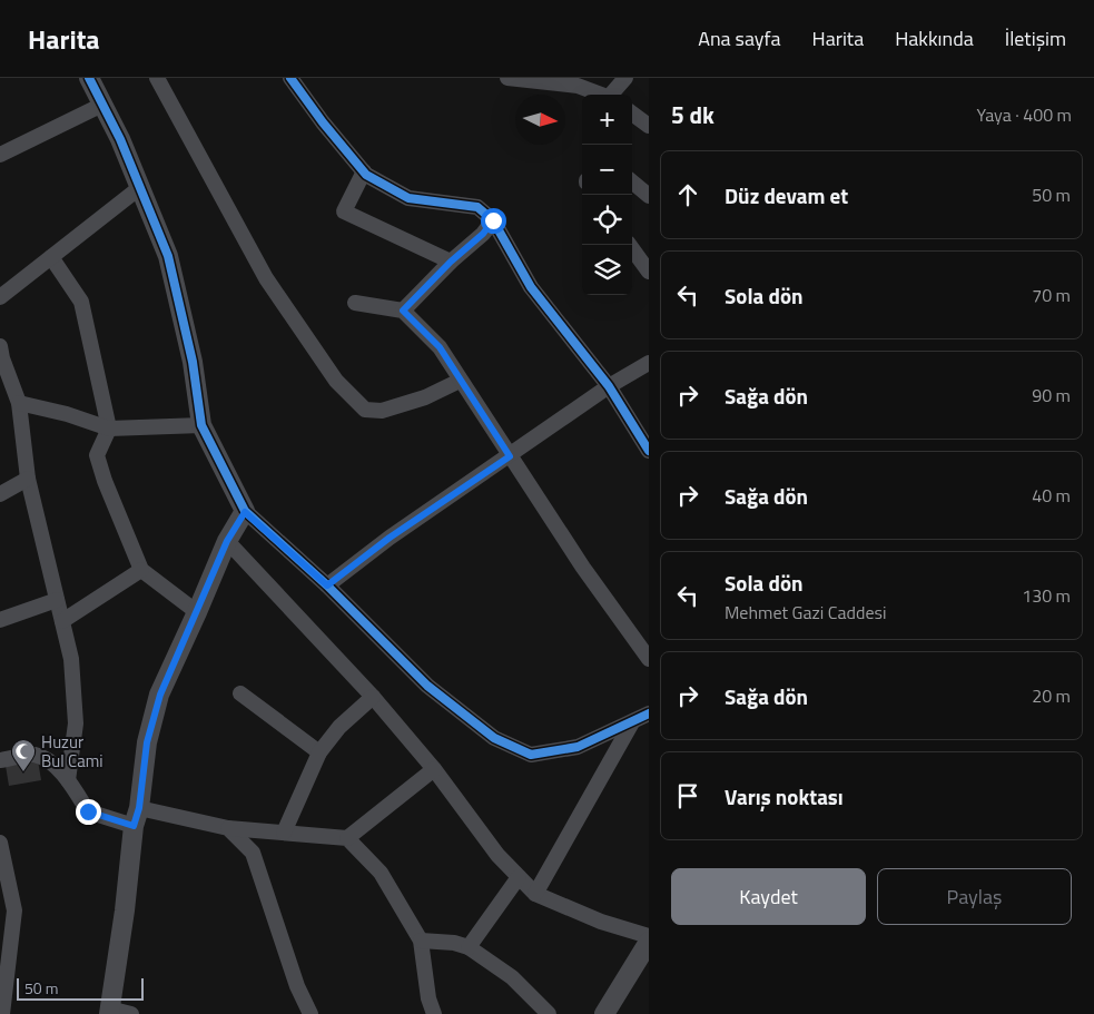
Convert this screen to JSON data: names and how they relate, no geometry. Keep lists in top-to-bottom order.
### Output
{
  "places": {
    "mosque": ["Huzur Bul Cami"]
  },
  "scale_bar": "50 m",
  "north": "right",
  "page": {
    "header": "Harita",
    "nav": [
      "Ana sayfa",
      "Harita",
      "Hakkında",
      "İletişim"
    ],
    "heading": ["5 dk", "Yaya · 400 m"],
    "map_buttons": ["+", "−"],
    "list": [
      ["Düz devam et", "50 m"],
      ["Sola dön", "70 m"],
      ["Sağa dön", "90 m"],
      ["Sağa dön", "40 m"],
      ["Sola dön", "Mehmet Gazi Caddesi", "130 m"],
      ["Sağa dön", "20 m"],
      "Varış noktası"
    ],
    "buttons": ["Kaydet", "Paylaş"],
    "scale": "50 m"
  }
}
